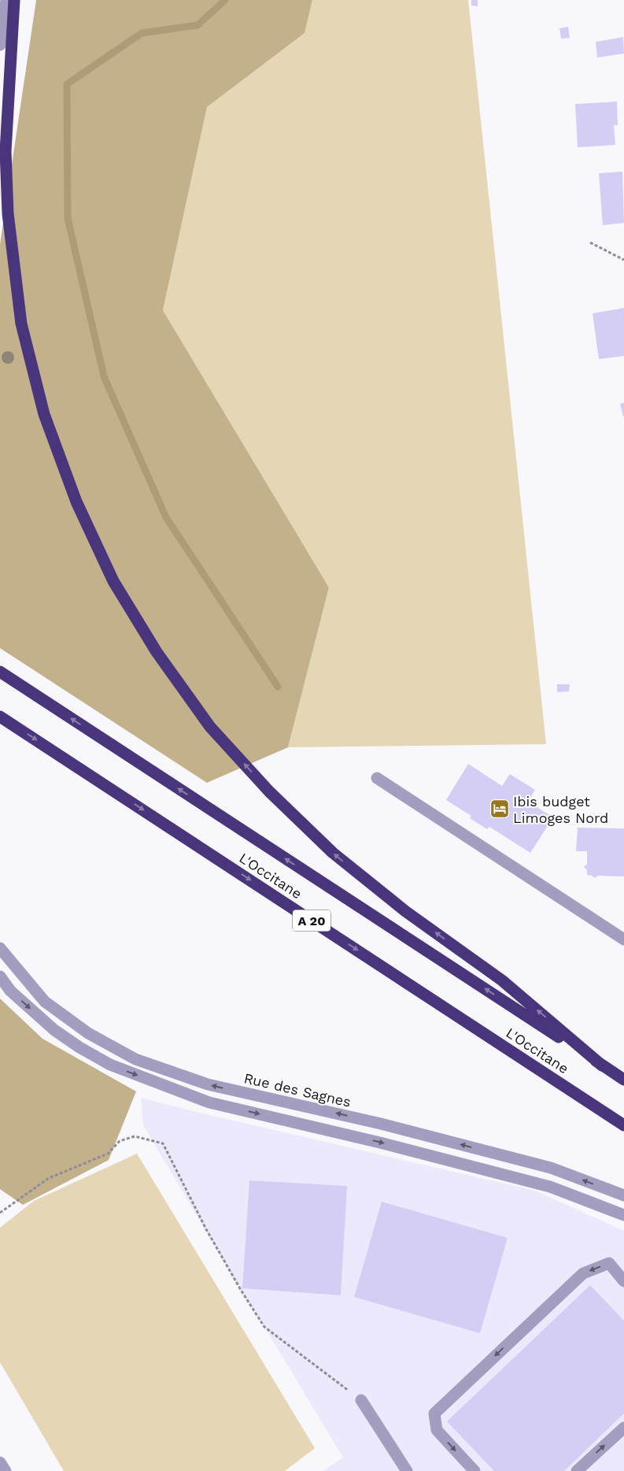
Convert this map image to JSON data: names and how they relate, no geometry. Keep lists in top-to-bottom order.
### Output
{
  "streets": {
    "highway": ["L'Occitane", "A 20"],
    "street": ["Rue des Sagnes"]
  },
  "places": {
    "hotel": ["Ibis budget Limoges Nord"]
  }
}
